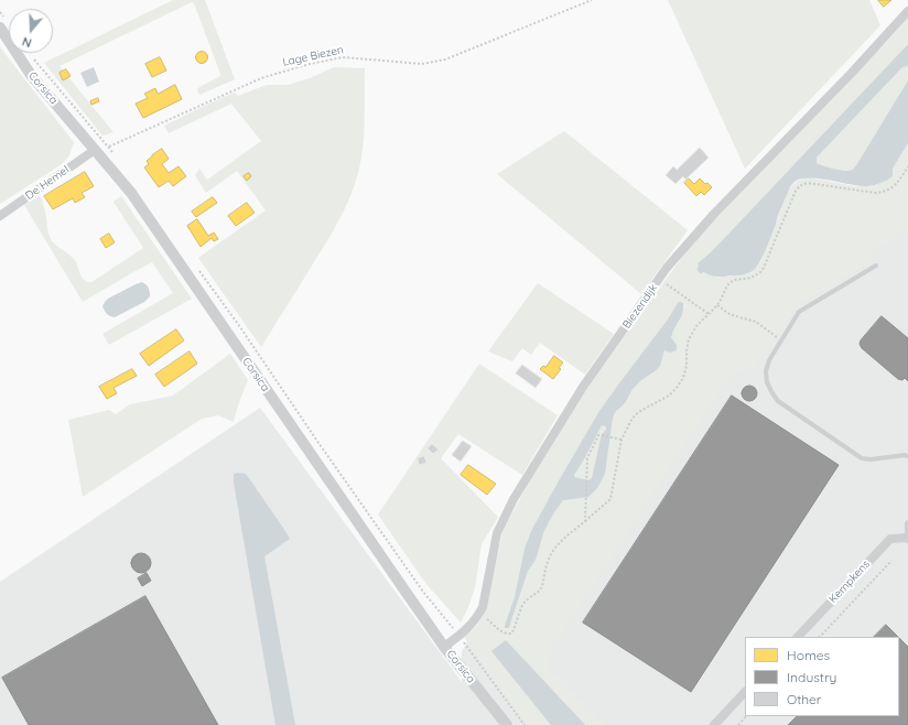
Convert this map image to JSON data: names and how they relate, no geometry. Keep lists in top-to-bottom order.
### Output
{
  "streets": {
    "street": [
      "Corsica",
      "De Hemel",
      "Biezendijk",
      "Kempkens"
    ],
    "path": ["Lage Biezen"]
  },
  "crossings": [
    ["Lage Biezen", "Corsica"],
    ["Lage Biezen", "De Hemel"],
    ["Corsica", "De Hemel"],
    ["Corsica", "Biezendijk"]
  ],
  "legend": ["Homes", "Industry", "Other"],
  "north": "bottom"
}
